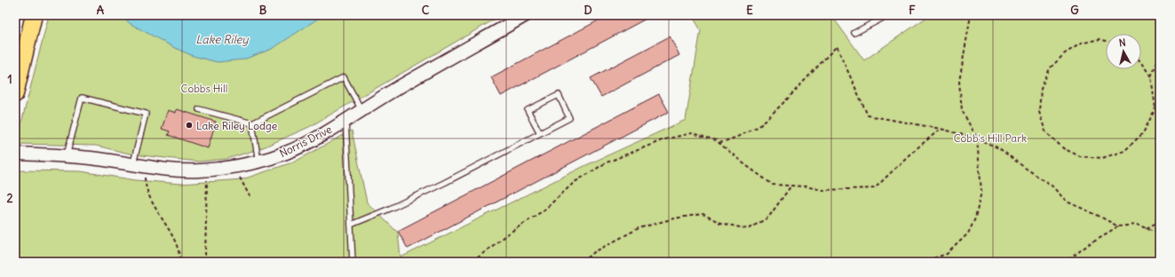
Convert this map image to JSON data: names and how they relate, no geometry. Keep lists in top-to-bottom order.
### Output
{
  "streets": {
    "street": ["Norris Drive"]
  },
  "water": ["Lake Riley"],
  "parks": ["Cobbs Hill", "Cobb's Hill Park"],
  "places": ["Lake Riley Lodge"],
  "north": "top",
  "grid": {
    "columns": [
      "A",
      "B",
      "C",
      "D",
      "E",
      "F",
      "G"
    ],
    "rows": ["1", "2"]
  }
}
